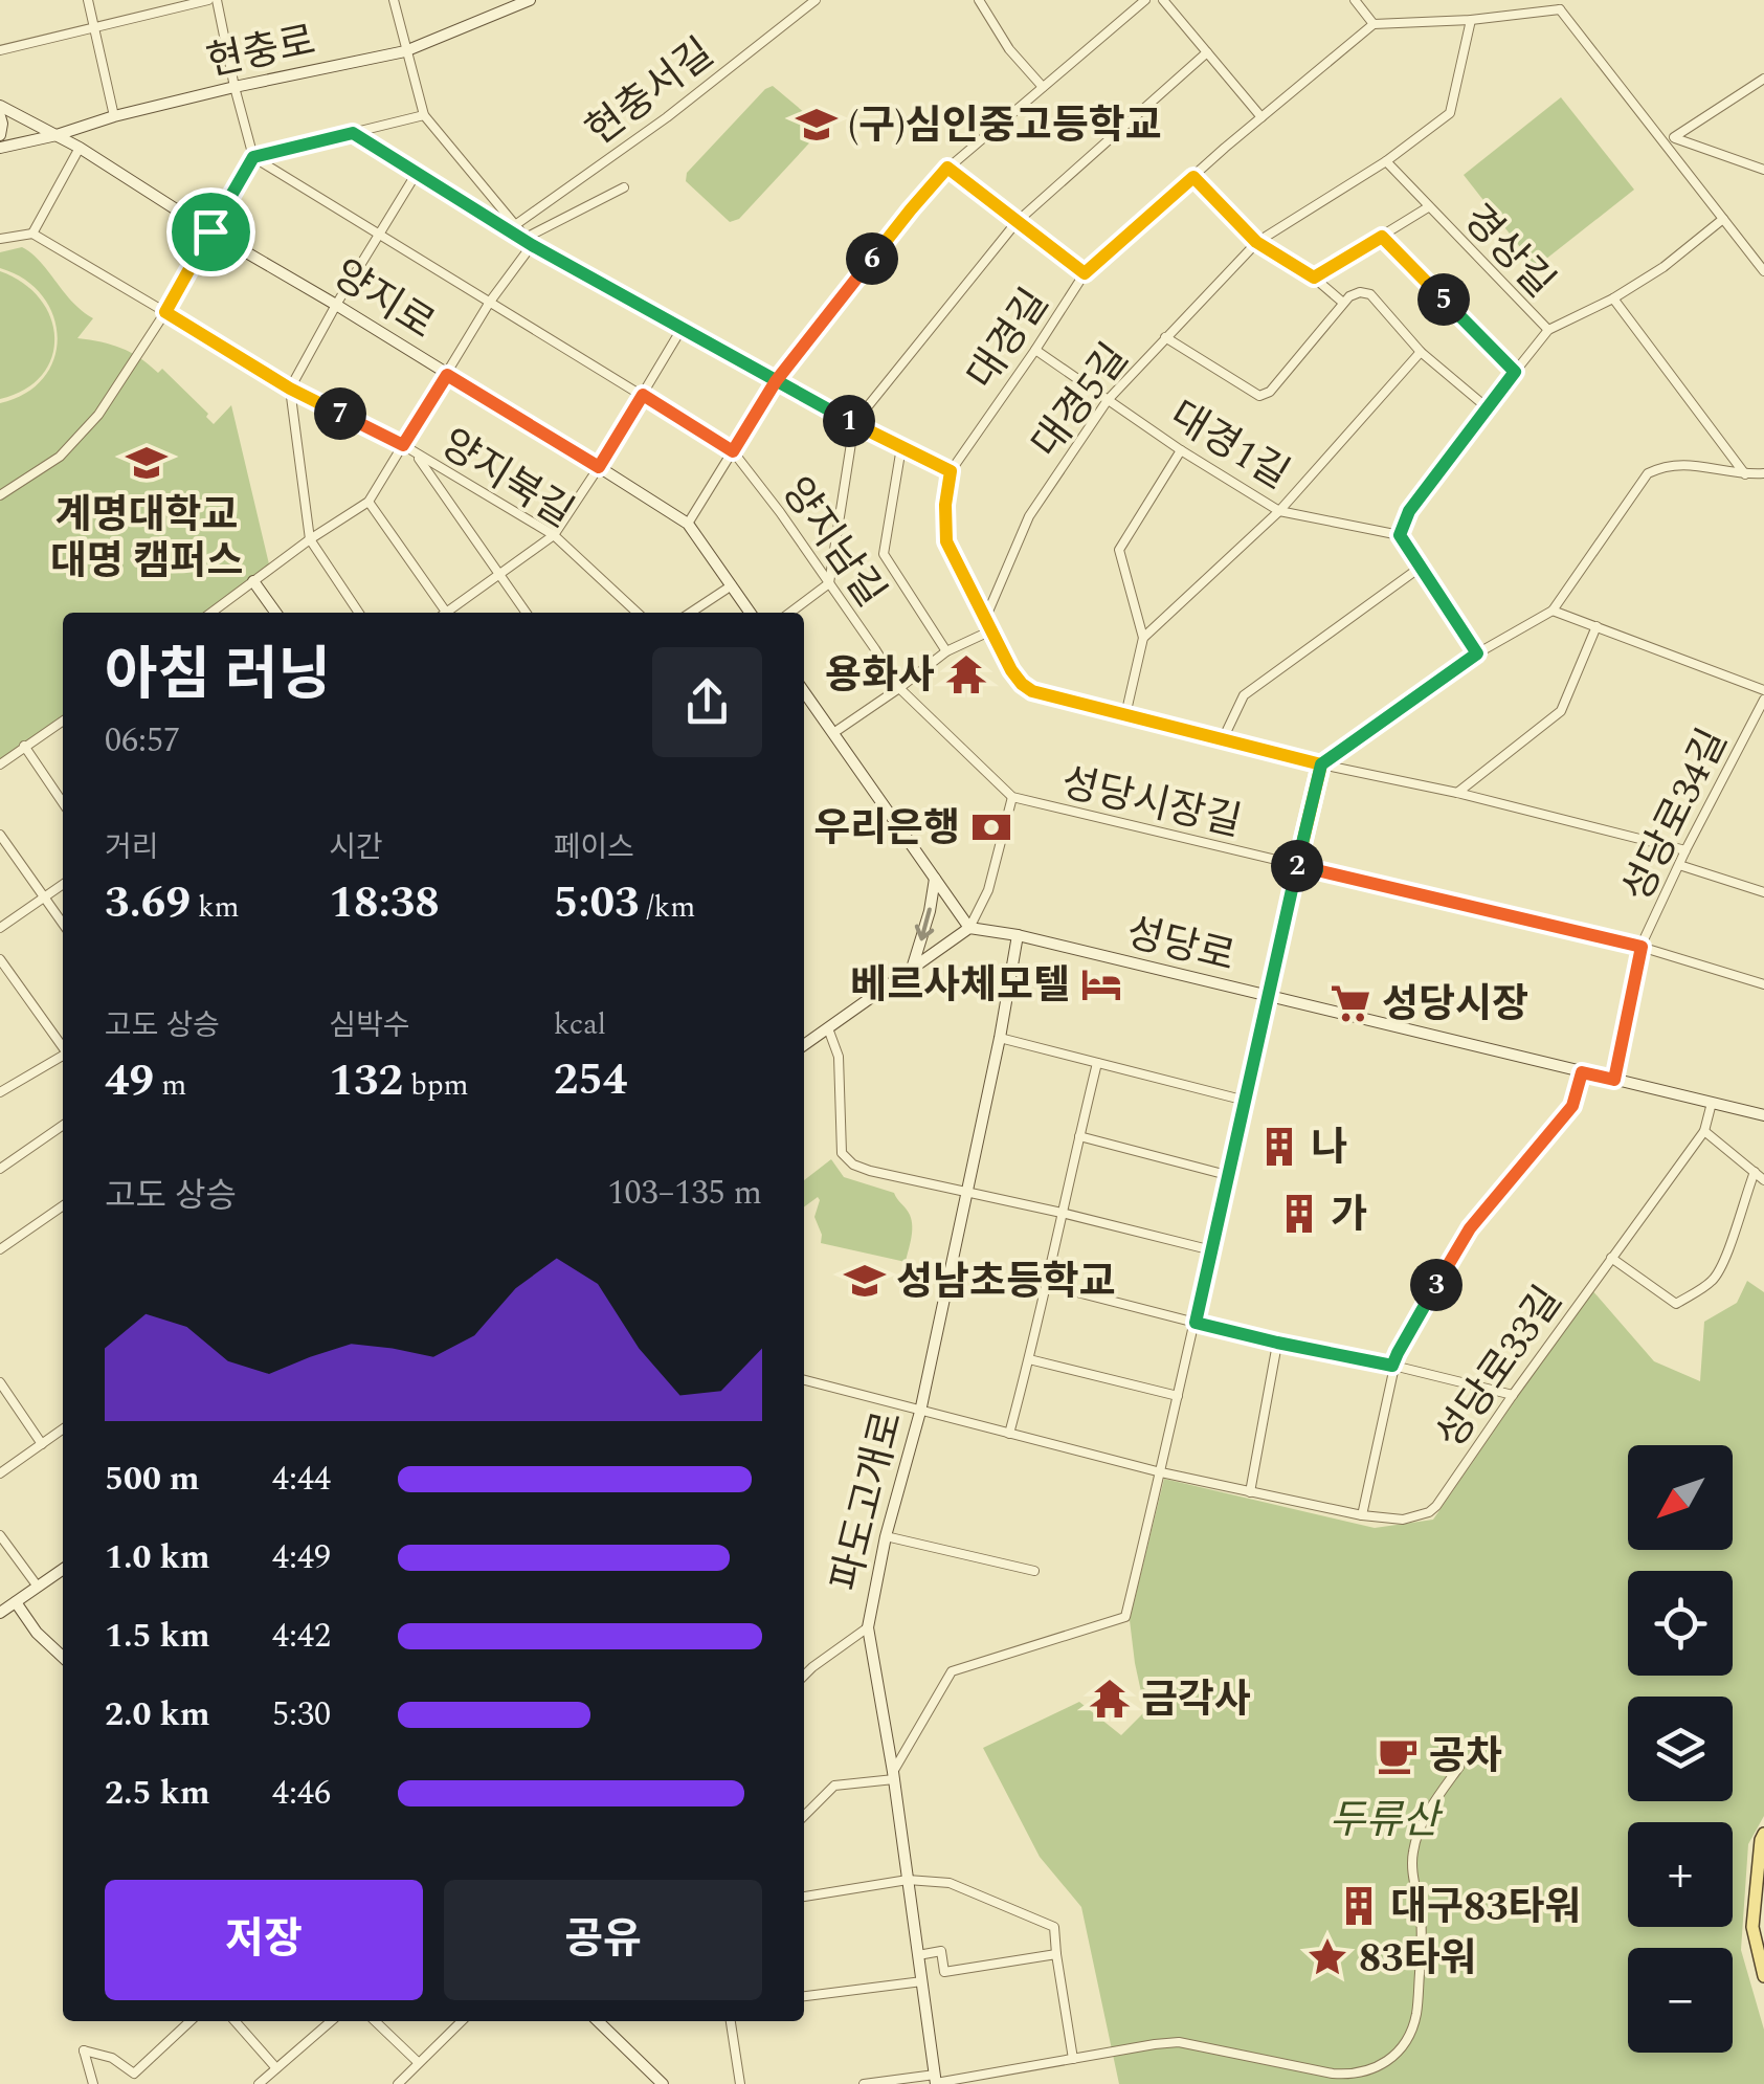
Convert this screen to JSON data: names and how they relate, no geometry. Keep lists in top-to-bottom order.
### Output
{
  "streets": {
    "main road": [
      "현충로",
      "양지로",
      "성당로",
      "파도고개로"
    ],
    "street": [
      "현충서길",
      "경상길",
      "대경길",
      "대경5길",
      "대경1길",
      "양지북길",
      "양지남길",
      "성당시장길",
      "성당로34길",
      "성당로33길"
    ]
  },
  "crossings": [
    ["현충로", "양지로"],
    ["경상길", "대경5길"],
    ["경상길", "대경1길"],
    ["대경길", "대경5길"],
    ["대경길", "대경1길"],
    ["대경길", "성당로34길"],
    ["대경5길", "대경1길"],
    ["양지남길", "성당시장길"],
    ["성당시장길", "성당로34길"],
    ["성당로34길", "성당로"],
    ["성당로", "성당로33길"],
    ["성당로", "파도고개로"],
    ["성당로33길", "파도고개로"]
  ],
  "parks": ["두류산"],
  "places": {
    "school or university": ["(구)심인중고등학교", "계명대학교 대명 캠퍼스", "성남초등학교"],
    "temple": ["용화사", "금각사"],
    "bank": ["우리은행"],
    "hotel": ["베르사체모텔"],
    "supermarket": ["성당시장"],
    "building": ["나", "가", "대구83타워"],
    "cafe": ["공차"],
    "place": ["83타워"]
  },
  "north": "bottom left",
  "page": {
    "pins": [
      "6",
      "5",
      "7",
      "1",
      "2",
      "3"
    ],
    "heading": ["아침 러닝", "06:57"],
    "stats": [
      ["거리", "3.69 km"],
      ["시간", "18:38"],
      ["페이스", "5:03 /km"],
      ["고도 상승", "49 m"],
      ["심박수", "132 bpm"],
      ["kcal", "254"]
    ],
    "chart": ["고도 상승", "103–135 m"],
    "list": [
      {
        "name": "500 m",
        "note": "4:44"
      },
      {
        "name": "1.0 km",
        "note": "4:49"
      },
      {
        "name": "1.5 km",
        "note": "4:42"
      },
      {
        "name": "2.0 km",
        "note": "5:30"
      },
      {
        "name": "2.5 km",
        "note": "4:46"
      }
    ],
    "map_buttons": ["+", "−"],
    "buttons": ["저장", "공유"]
  }
}
